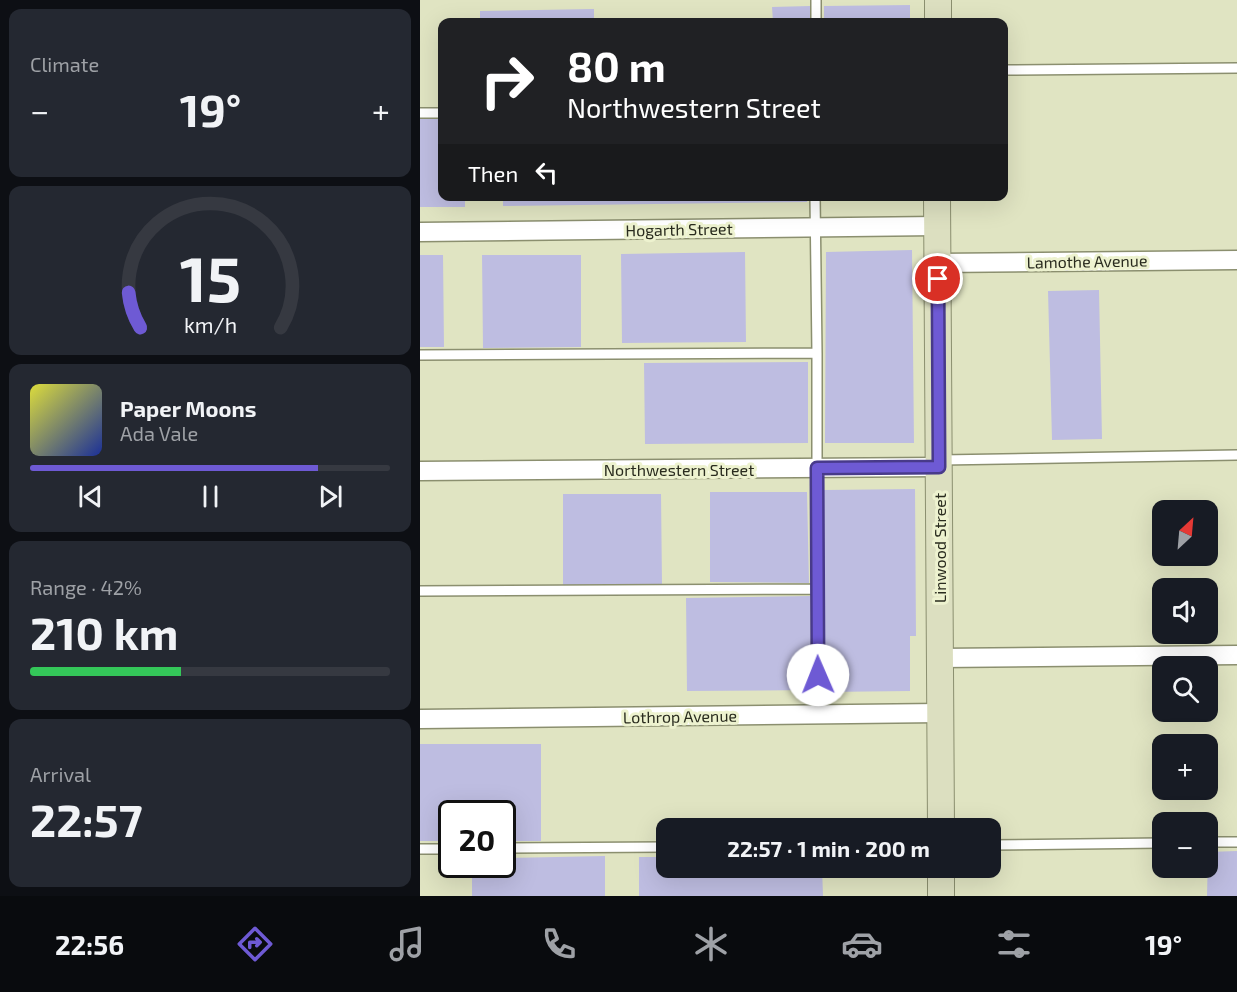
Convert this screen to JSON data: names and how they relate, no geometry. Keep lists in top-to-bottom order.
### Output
{
  "streets": {
    "street": [
      "Hogarth Street",
      "Lamothe Avenue",
      "Northwestern Street",
      "Linwood Street",
      "Lothrop Avenue"
    ]
  },
  "crossings": [
    ["Hogarth Street", "Linwood Street"],
    ["Lamothe Avenue", "Linwood Street"],
    ["Northwestern Street", "Linwood Street"],
    ["Linwood Street", "Lothrop Avenue"]
  ],
  "north": "top right",
  "page": {
    "tile": [
      "Climate",
      ["Range · 42%", "210 km"],
      ["Arrival", "22:57"]
    ],
    "turn": ["80 m", "Northwestern Street"],
    "heat": ["−", "19°", "+"],
    "then": "Then",
    "song": ["Paper Moons", "Ada Vale"],
    "map_buttons": ["+", "−"],
    "limit": "20",
    "trip": "22:57 · 1 min · 200 m",
    "tabs": ["22:56", "19°"],
    "gauge": ["15", "km/h"]
  }
}
